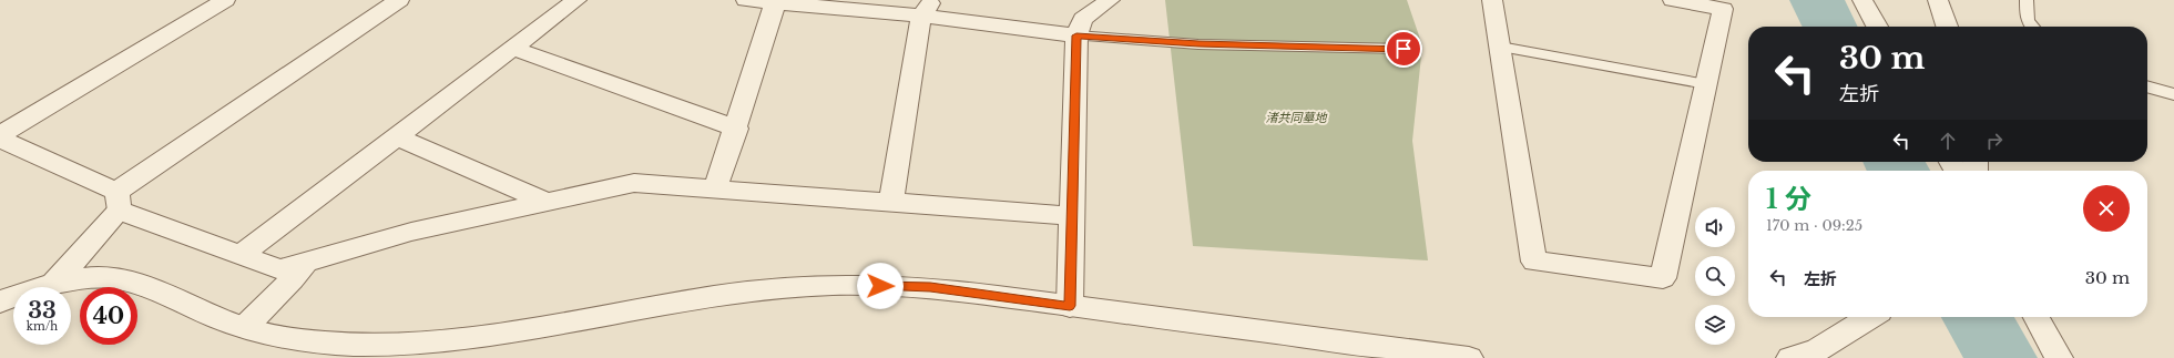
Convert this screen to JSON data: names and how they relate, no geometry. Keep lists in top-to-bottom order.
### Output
{
  "parks": ["渚共同墓地"],
  "page": {
    "turn": ["30 m", "左折"],
    "heading": ["1 分", "170 m · 09:25"],
    "list": [
      {
        "name": "左折",
        "value": "30 m"
      }
    ],
    "speed": "33 km/h",
    "limit": "40"
  }
}
